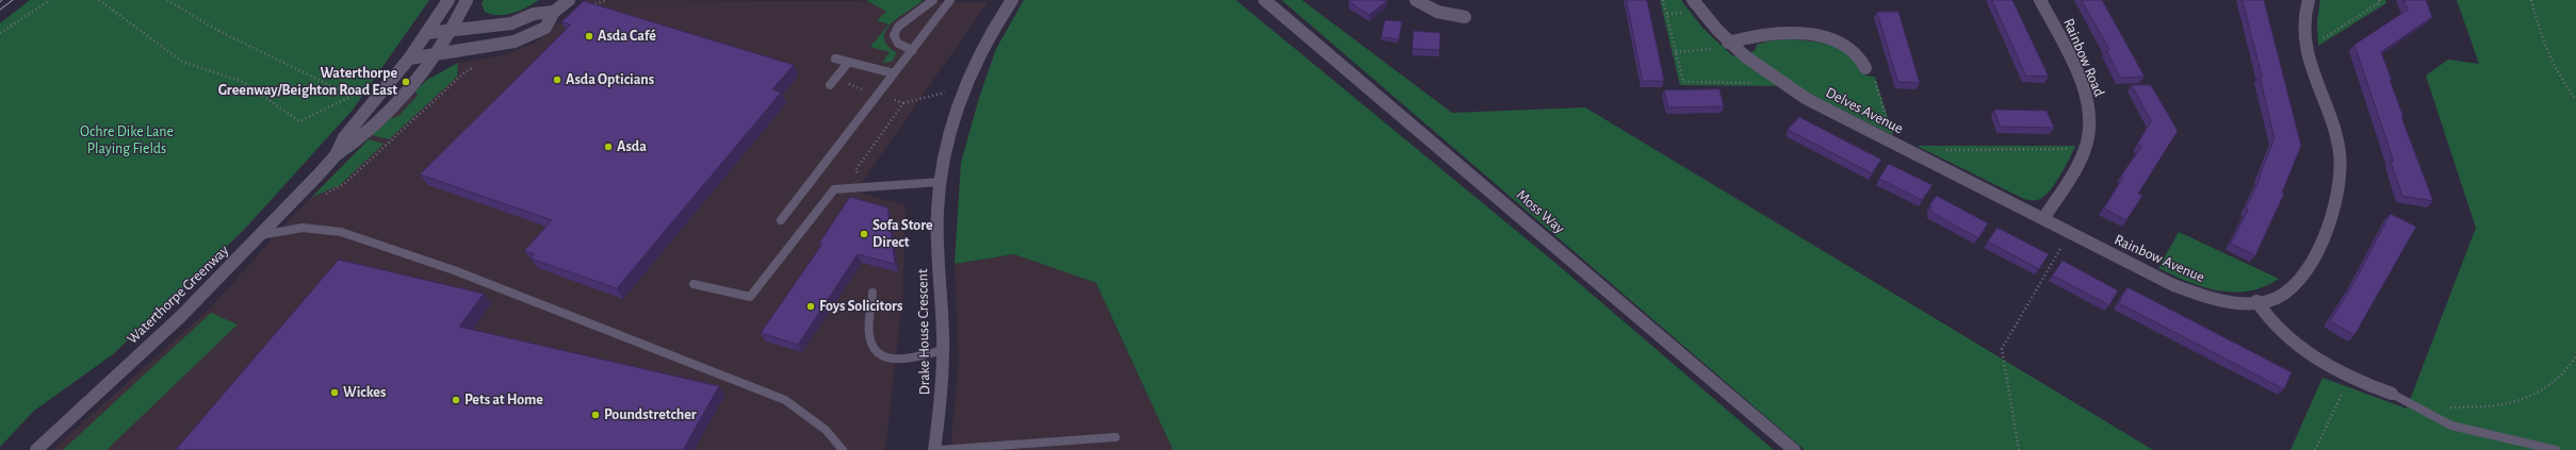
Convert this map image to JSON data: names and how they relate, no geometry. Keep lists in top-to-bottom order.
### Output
{
  "streets": {
    "street": [
      "Rainbow Road",
      "Delves Avenue",
      "Moss Way",
      "Rainbow Avenue",
      "Waterthorpe Greenway",
      "Drake House Crescent"
    ]
  },
  "crossings": [
    ["Rainbow Road", "Delves Avenue"],
    ["Rainbow Road", "Rainbow Avenue"],
    ["Delves Avenue", "Rainbow Avenue"]
  ],
  "parks": ["Ochre Dike Lane Playing Fields"],
  "places": [
    "Asda Café",
    "Asda Opticians",
    "Waterthorpe Greenway/Beighton Road East",
    "Asda",
    "Sofa Store Direct",
    "Foys Solicitors",
    "Wickes",
    "Pets at Home",
    "Poundstretcher"
  ]
}
